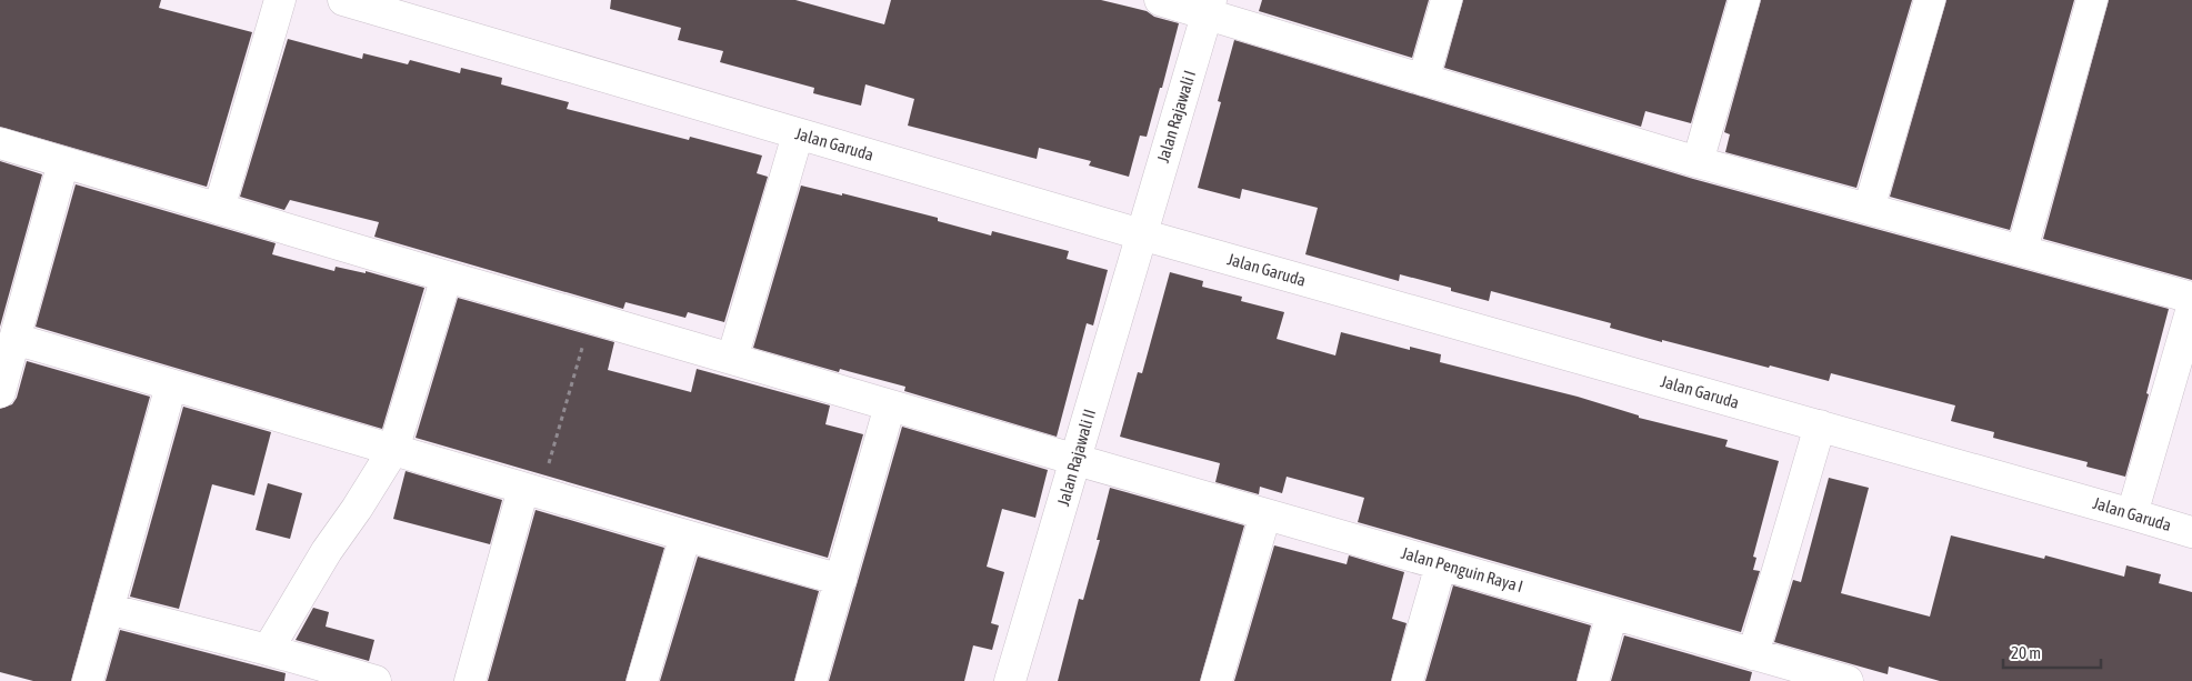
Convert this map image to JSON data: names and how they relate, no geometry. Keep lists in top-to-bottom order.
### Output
{
  "streets": {
    "street": [
      "Jalan Rajawali I",
      "Jalan Garuda",
      "Jalan Rajawali II",
      "Jalan Penguin Raya I"
    ]
  },
  "crossings": [
    ["Jalan Rajawali I", "Jalan Garuda"],
    ["Jalan Rajawali I", "Jalan Rajawali II"],
    ["Jalan Garuda", "Jalan Rajawali II"],
    ["Jalan Rajawali II", "Jalan Penguin Raya I"]
  ],
  "scale_bar": "20 m"
}
